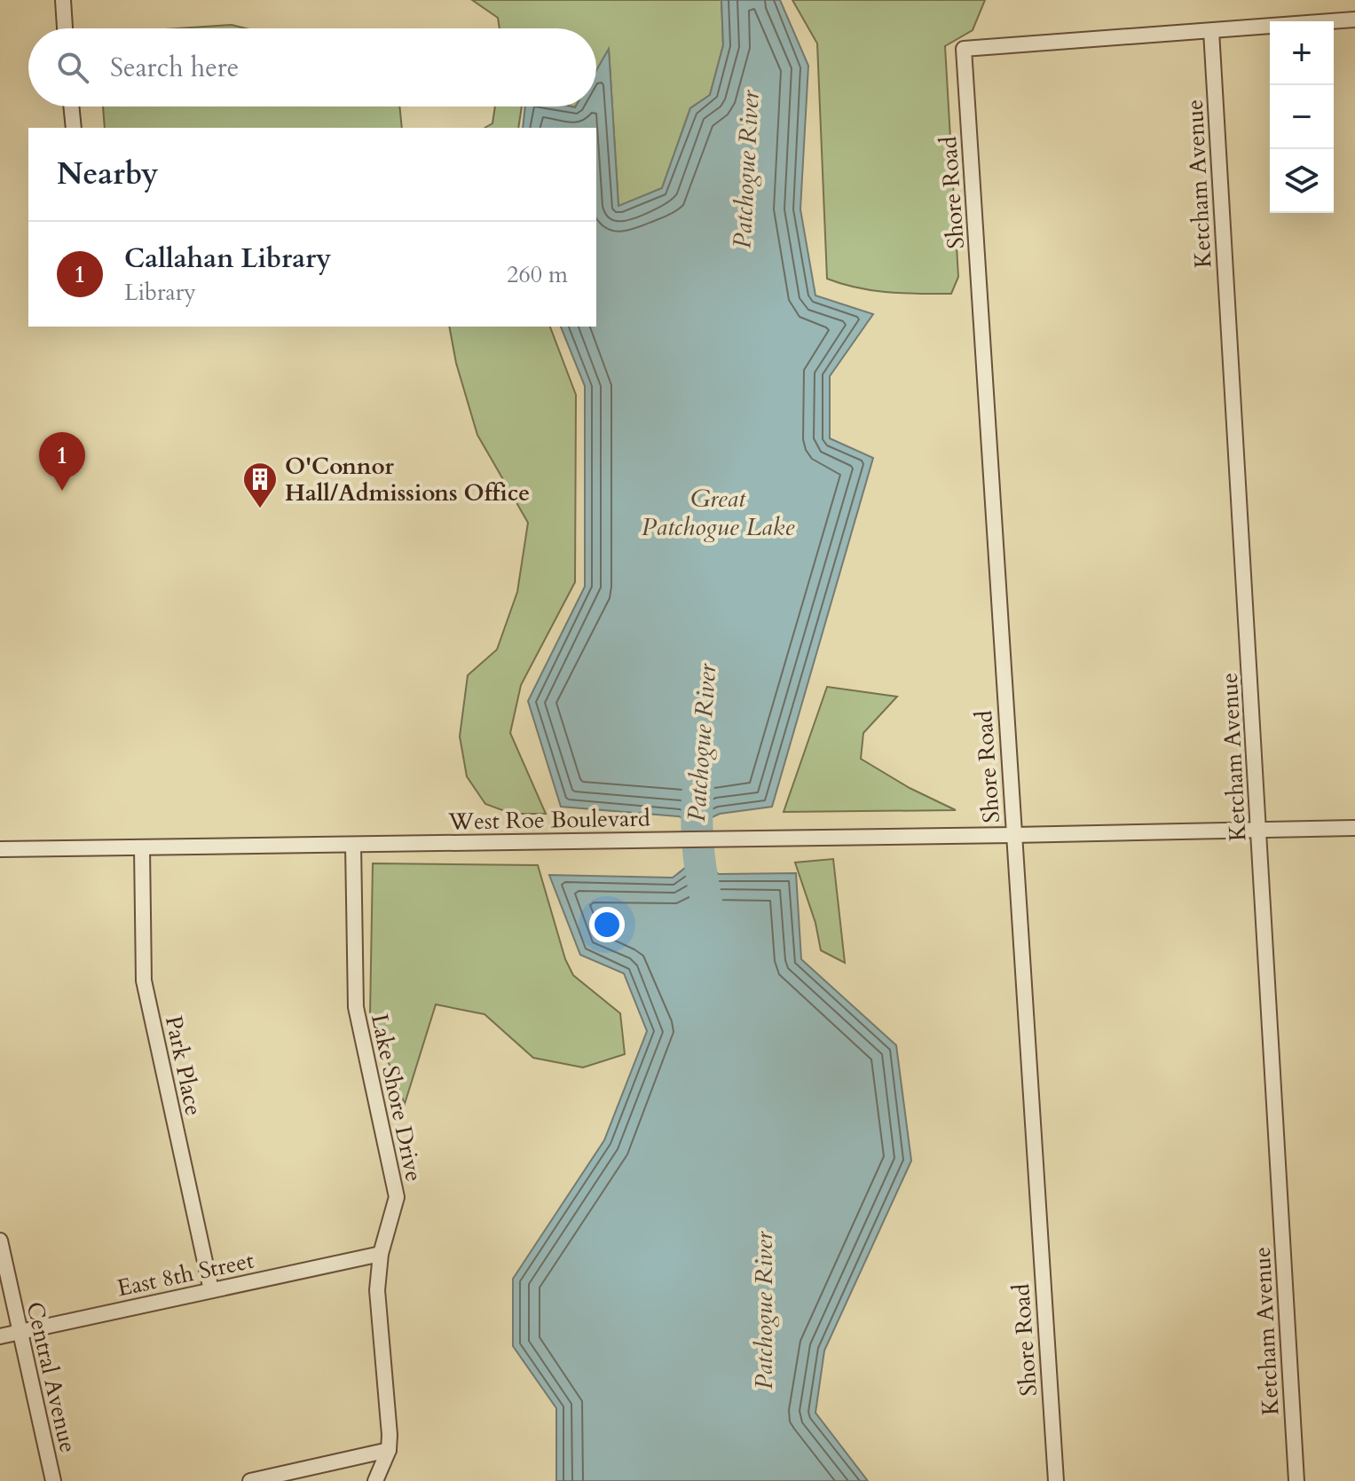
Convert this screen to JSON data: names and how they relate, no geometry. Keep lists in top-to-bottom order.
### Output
{
  "streets": {
    "street": [
      "Ketcham Avenue",
      "Shore Road",
      "West Roe Boulevard",
      "Park Place",
      "Lake Shore Drive",
      "East 8th Street",
      "Central Avenue"
    ]
  },
  "crossings": [
    ["Ketcham Avenue", "Shore Road"],
    ["Ketcham Avenue", "West Roe Boulevard"],
    ["Shore Road", "West Roe Boulevard"],
    ["West Roe Boulevard", "Park Place"],
    ["West Roe Boulevard", "Lake Shore Drive"],
    ["Park Place", "East 8th Street"],
    ["Lake Shore Drive", "East 8th Street"],
    ["East 8th Street", "Central Avenue"]
  ],
  "water": ["Patchogue River", "Great Patchogue Lake"],
  "places": {
    "building": ["O'Connor Hall/Admissions Office"]
  },
  "page": {
    "map_buttons": ["+", "−"],
    "search": "Search here",
    "heading": "Nearby",
    "list": [
      {
        "mark": "1",
        "name": "Callahan Library",
        "note": "Library",
        "value": "260 m"
      }
    ],
    "pins": "1"
  }
}
